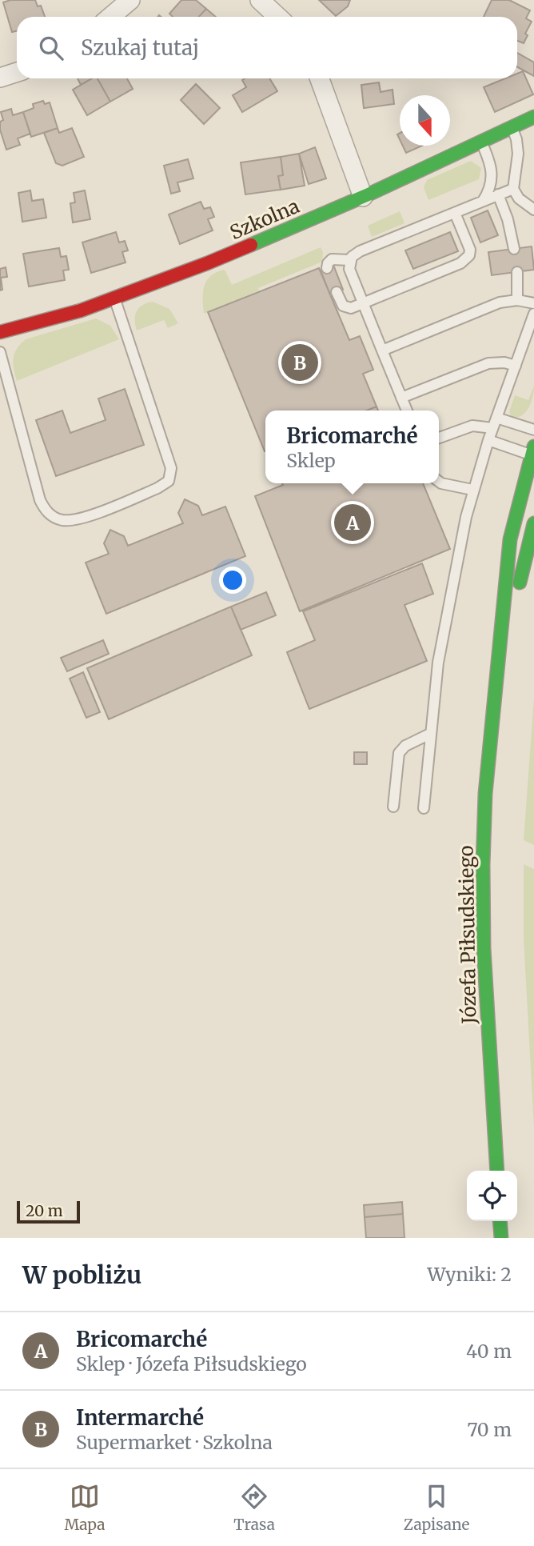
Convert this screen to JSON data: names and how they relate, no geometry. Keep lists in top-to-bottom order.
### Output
{
  "streets": {
    "street": ["Szkolna", "Józefa Piłsudskiego"]
  },
  "scale_bar": "20 m",
  "north": "bottom",
  "page": {
    "search": "Szukaj tutaj",
    "pins": ["B", "A"],
    "popup": ["Bricomarché", "Sklep"],
    "scale": "20 m",
    "heading": ["W pobliżu", "Wyniki: 2"],
    "list": [
      {
        "mark": "A",
        "name": "Bricomarché",
        "note": "Sklep · Józefa Piłsudskiego",
        "value": "40 m"
      },
      {
        "mark": "B",
        "name": "Intermarché",
        "note": "Supermarket · Szkolna",
        "value": "70 m"
      }
    ],
    "nav": ["Mapa", "Trasa", "Zapisane"]
  }
}
